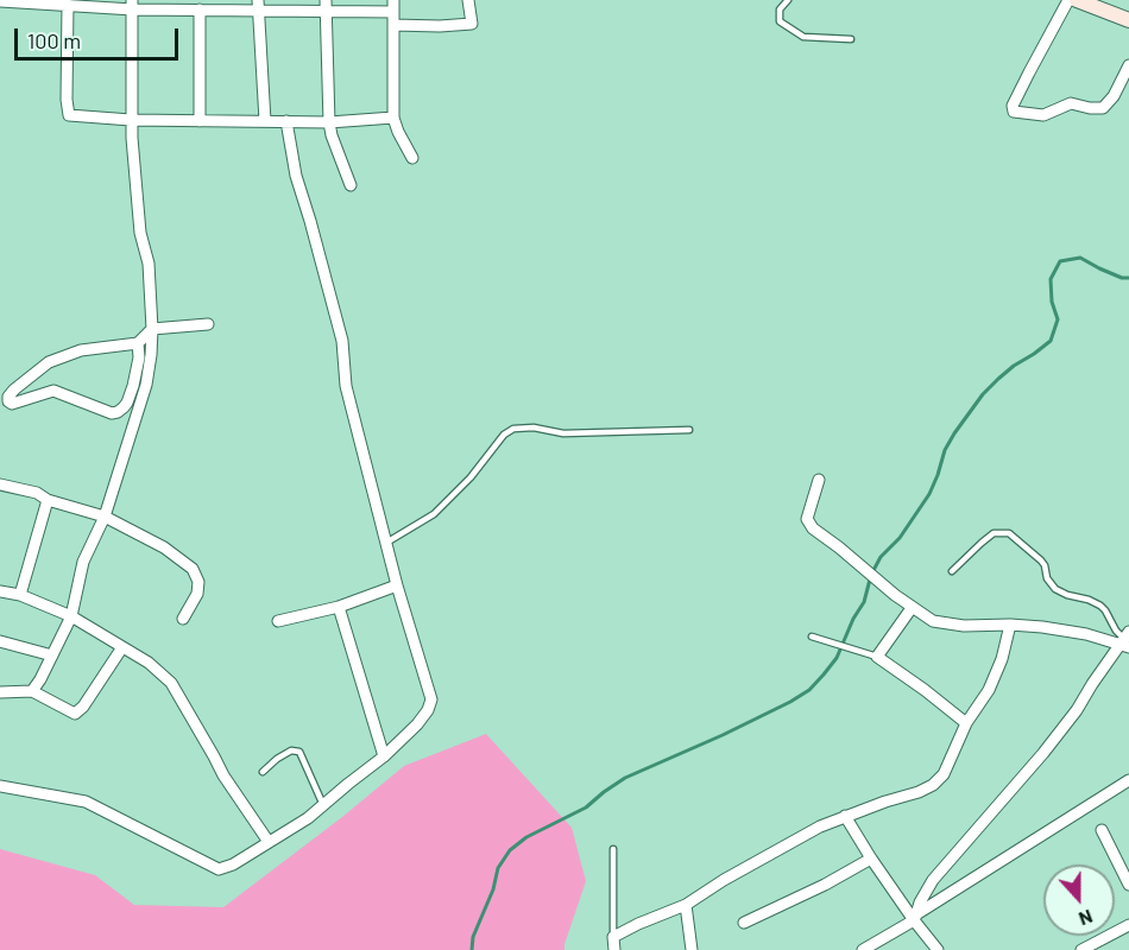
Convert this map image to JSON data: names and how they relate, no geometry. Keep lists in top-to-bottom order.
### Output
{
  "scale_bar": "100 m",
  "north": "bottom"
}
